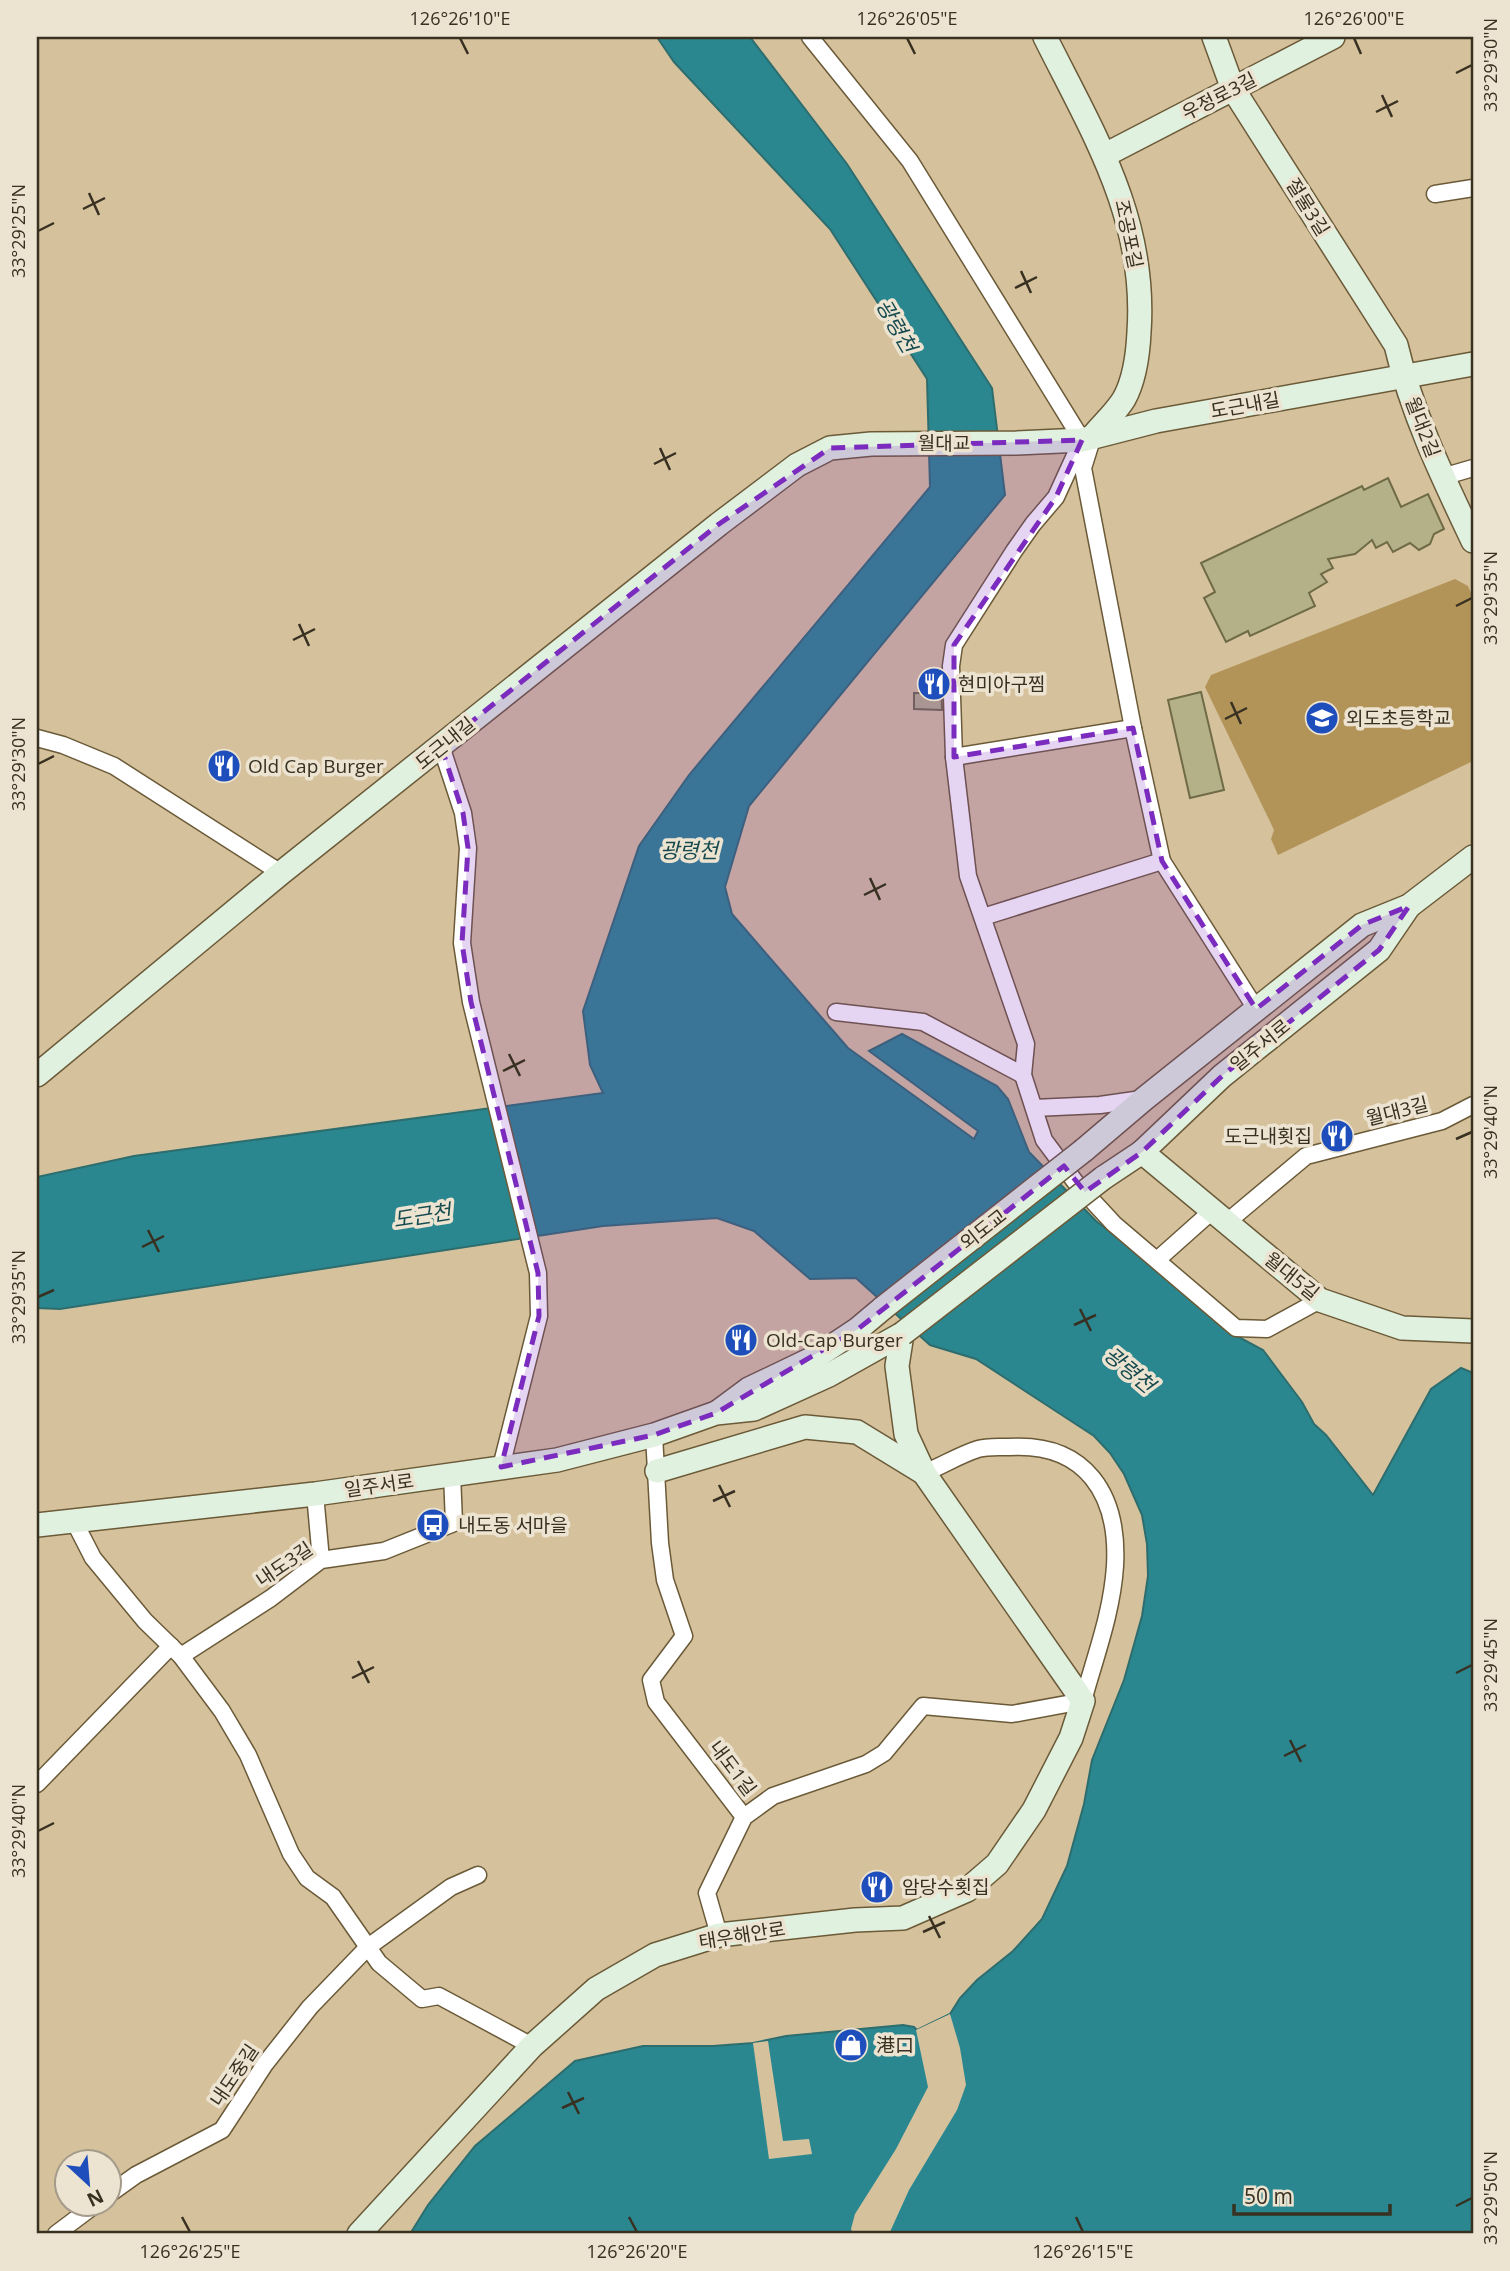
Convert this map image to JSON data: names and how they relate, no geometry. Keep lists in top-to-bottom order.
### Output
{
  "streets": {
    "street": [
      "우정로3길",
      "절물3길",
      "조공포길",
      "도근내길",
      "월대2길",
      "월대교",
      "일주서로",
      "월대3길",
      "외도교",
      "월대5길",
      "내도3길",
      "내도1길",
      "태우해안로",
      "내도중길"
    ]
  },
  "crossings": [
    ["우정로3길", "절물3길"],
    ["우정로3길", "조공포길"],
    ["절물3길", "도근내길"],
    ["절물3길", "월대2길"],
    ["조공포길", "도근내길"],
    ["도근내길", "월대2길"],
    ["도근내길", "월대교"],
    ["일주서로", "외도교"],
    ["일주서로", "월대5길"],
    ["일주서로", "내도3길"],
    ["일주서로", "내도1길"],
    ["월대3길", "월대5길"],
    ["내도1길", "태우해안로"]
  ],
  "water": ["광령천", "도근천"],
  "places": {
    "restaurant": [
      "현미아구찜",
      "Old Cap Burger",
      "도근내횟집",
      "Old-Cap Burger",
      "암당수횟집"
    ],
    "school or university": ["외도초등학교"],
    "bus stop": ["내도동 서마을"],
    "shop": ["港口"]
  },
  "scale_bar": "50 m",
  "north": "bottom right",
  "coordinates": [
    "126°26'10\"E",
    "126°26'05\"E",
    "126°26'00\"E",
    "33°29'30\"N",
    "33°29'25\"N",
    "33°29'35\"N",
    "33°29'40\"N",
    "33°29'45\"N",
    "33°29'50\"N",
    "126°26'25\"E",
    "126°26'20\"E",
    "126°26'15\"E"
  ]
}
